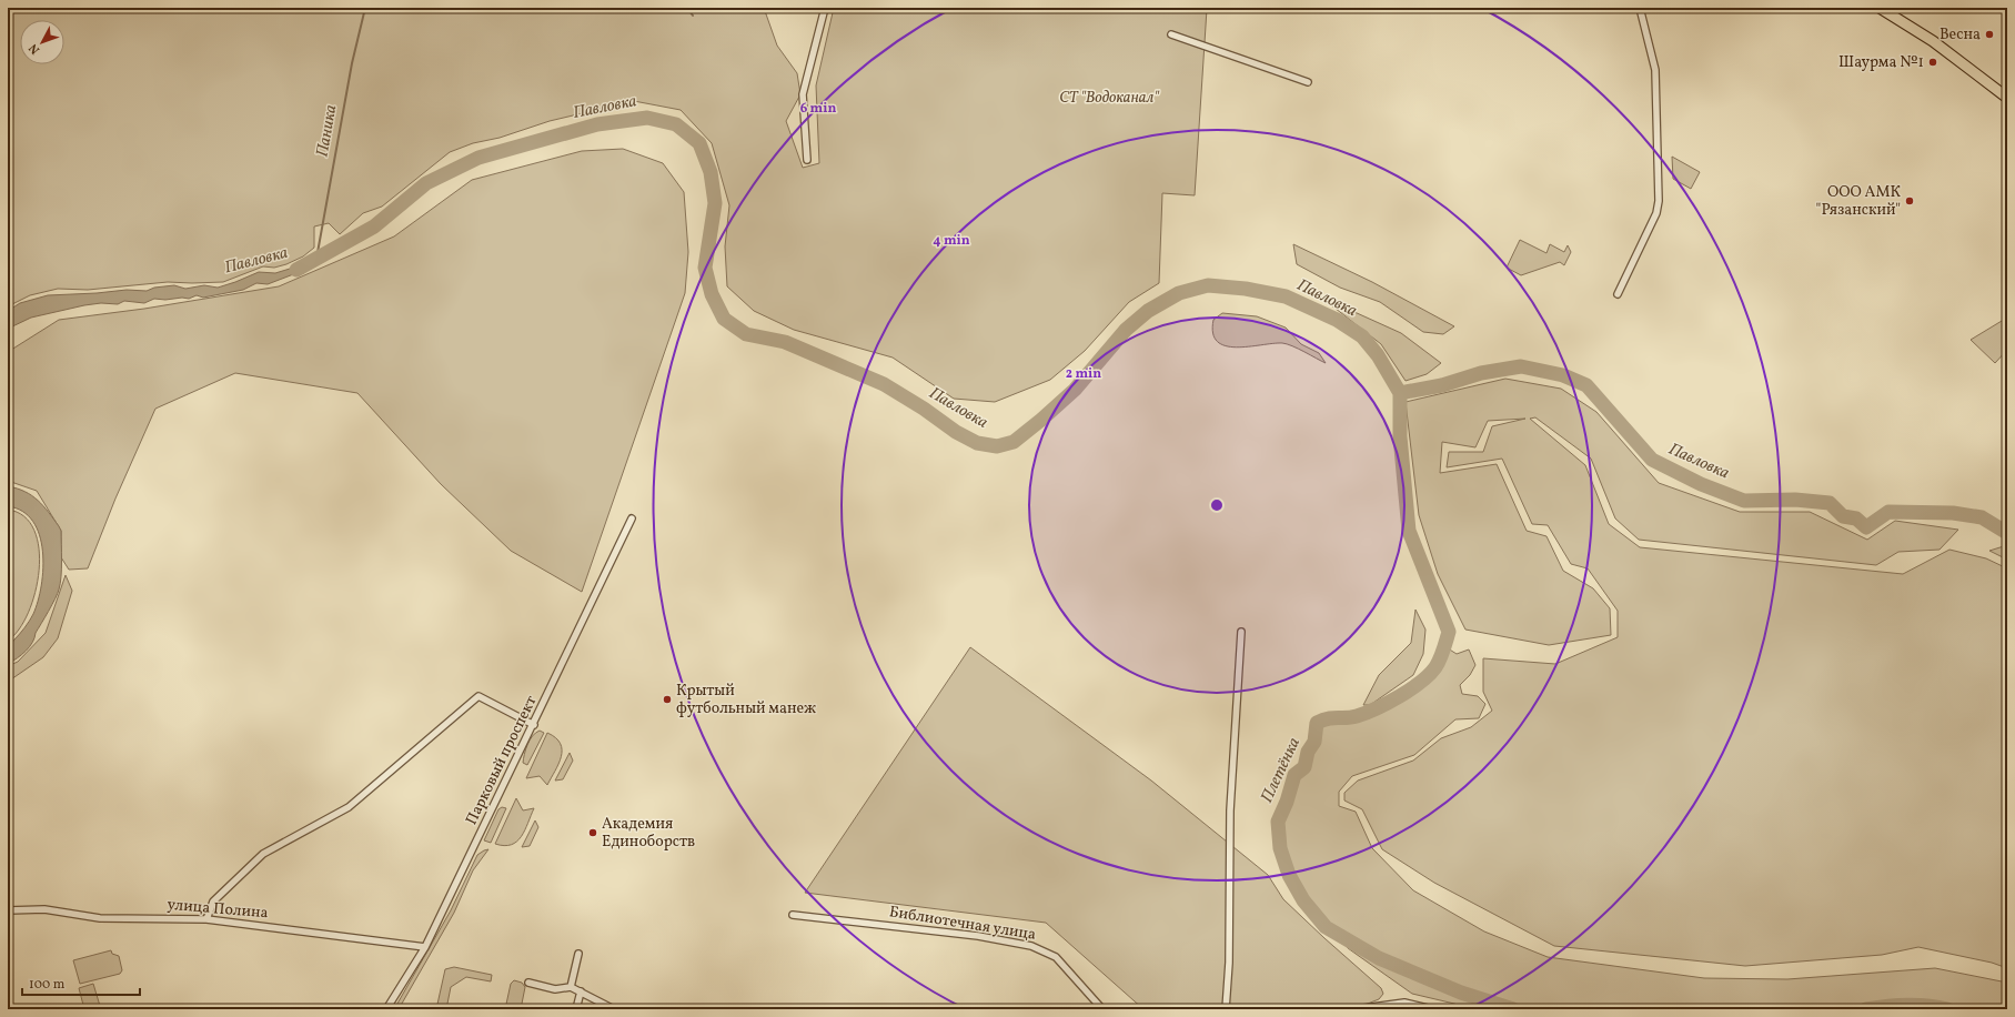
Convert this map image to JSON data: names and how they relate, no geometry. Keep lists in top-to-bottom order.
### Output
{
  "streets": {
    "street": ["Парковый проспект", "улица Полина", "Библиотечная улица"]
  },
  "crossings": [
    ["Парковый проспект", "улица Полина"]
  ],
  "water": ["Павловка", "Паника", "Плетёнка"],
  "parks": ["СТ \"Водоканал\""],
  "places": [
    "Весна",
    "Шаурма №1",
    "ООО АМК \"Рязанский\"",
    "Крытый футбольный манеж",
    "Академия Единоборств"
  ],
  "scale_bar": "100 m",
  "north": "bottom left",
  "rings": ["6 min", "4 min", "2 min"]
}
